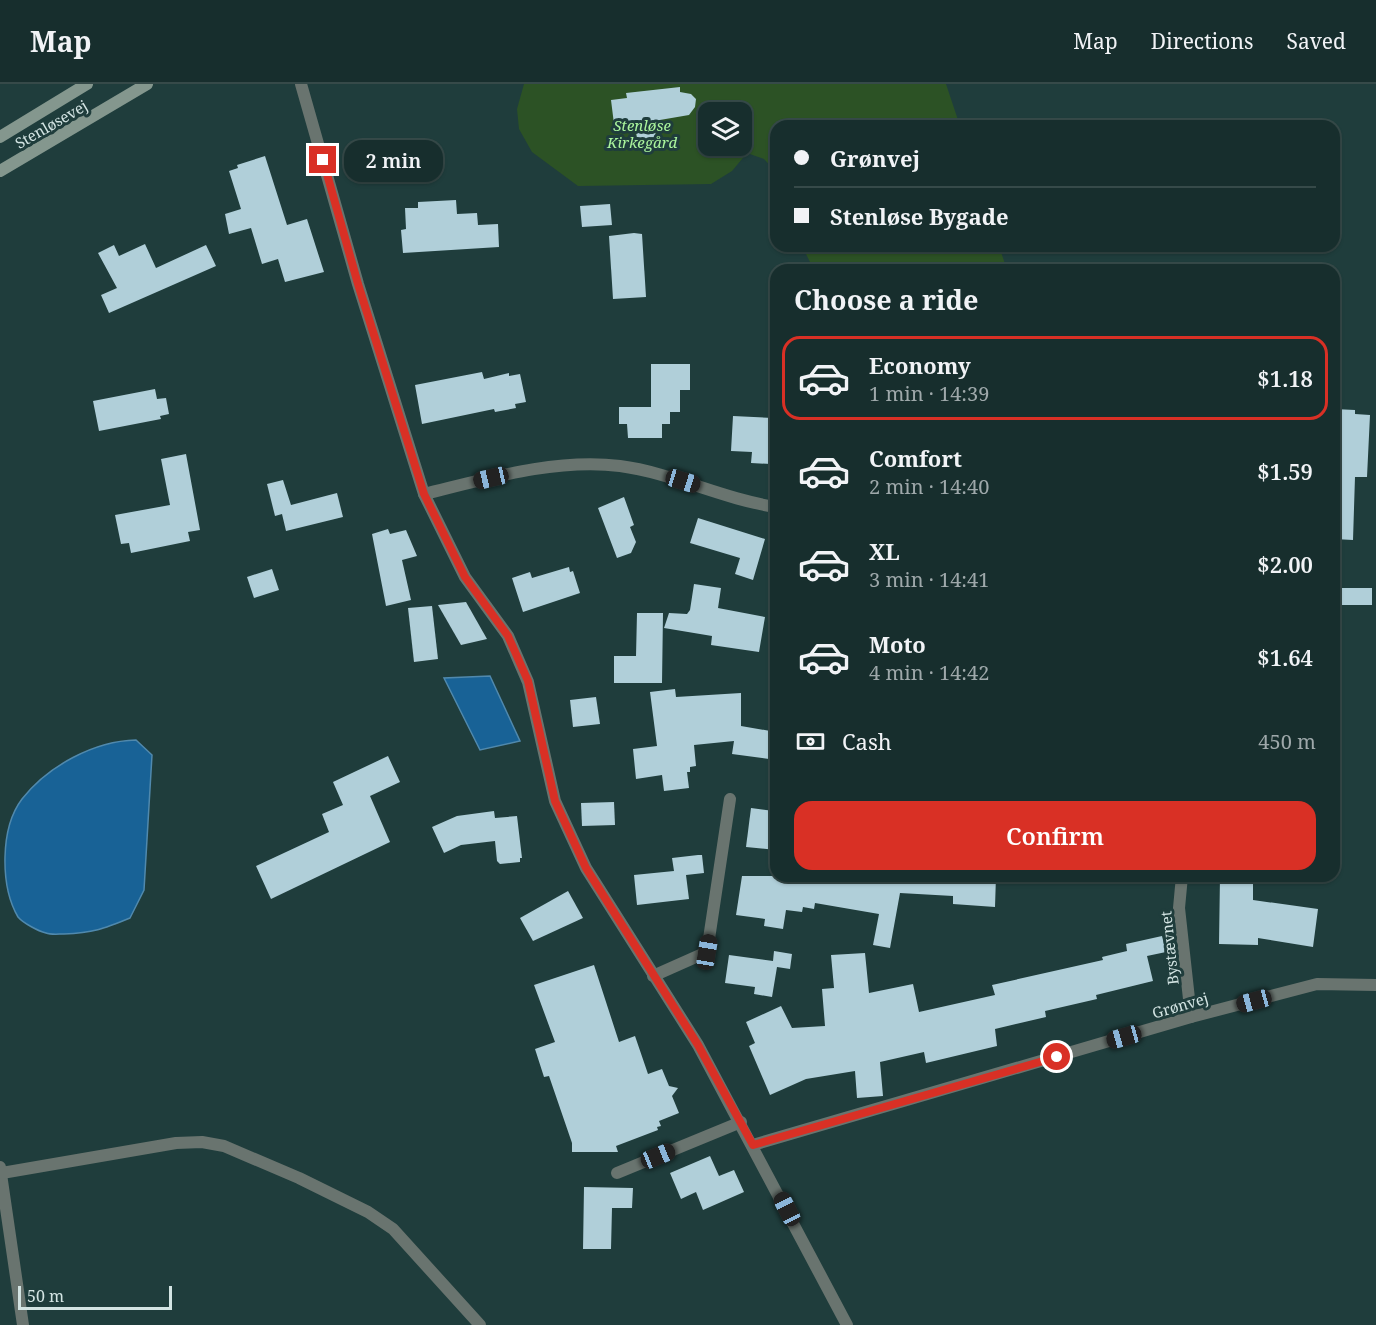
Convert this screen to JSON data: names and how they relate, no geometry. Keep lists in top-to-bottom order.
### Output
{
  "streets": {
    "street": ["Stenløsevej", "Bystævnet", "Grønvej"]
  },
  "crossings": [
    ["Bystævnet", "Grønvej"]
  ],
  "parks": ["Stenløse Kirkegård"],
  "scale_bar": "50 m",
  "page": {
    "header": "Map",
    "nav": ["Map", "Directions", "Saved"],
    "banner": ["Grønvej", "Stenløse Bygade"],
    "bubble": "2 min",
    "heading": "Choose a ride",
    "list": [
      {
        "name": "Economy",
        "note": "1 min · 14:39",
        "value": "$1.18"
      },
      {
        "name": "Comfort",
        "note": "2 min · 14:40",
        "value": "$1.59"
      },
      {
        "name": "XL",
        "note": "3 min · 14:41",
        "value": "$2.00"
      },
      {
        "name": "Moto",
        "note": "4 min · 14:42",
        "value": "$1.64"
      }
    ],
    "pay": ["Cash", "450 m"],
    "buttons": "Confirm",
    "scale": "50 m"
  }
}
